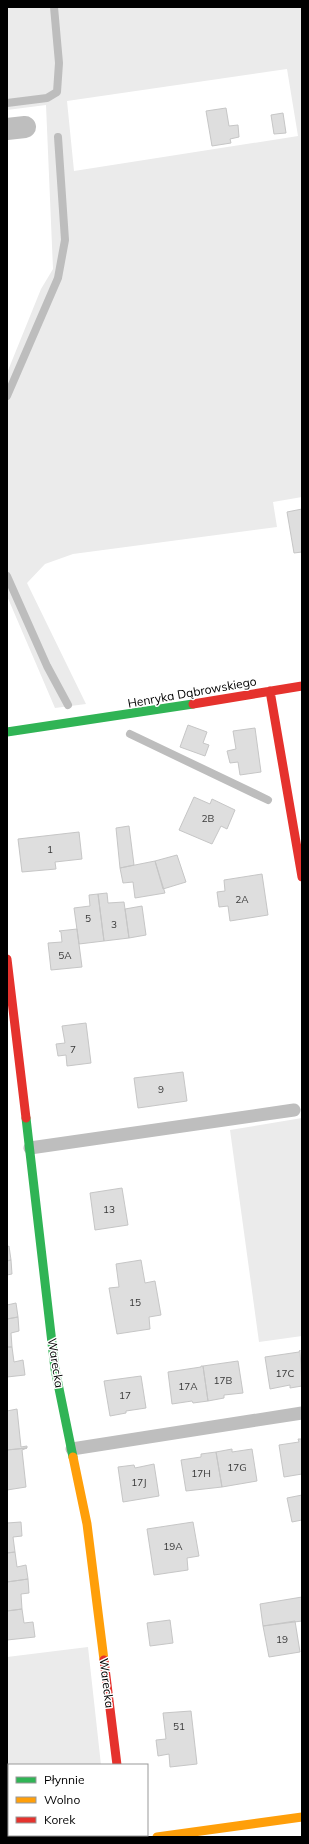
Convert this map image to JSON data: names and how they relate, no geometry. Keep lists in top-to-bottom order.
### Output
{
  "streets": {
    "street": ["Henryka Dąbrowskiego", "Warecka"]
  },
  "house_numbers": [
    "2B",
    "1",
    "2A",
    "5",
    "3",
    "5A",
    "7",
    "9",
    "13",
    "15",
    "17C",
    "17B",
    "17A",
    "17",
    "17G",
    "17H",
    "17J",
    "19A",
    "19",
    "51"
  ],
  "legend": ["Płynnie", "Wolno", "Korek"]
}
